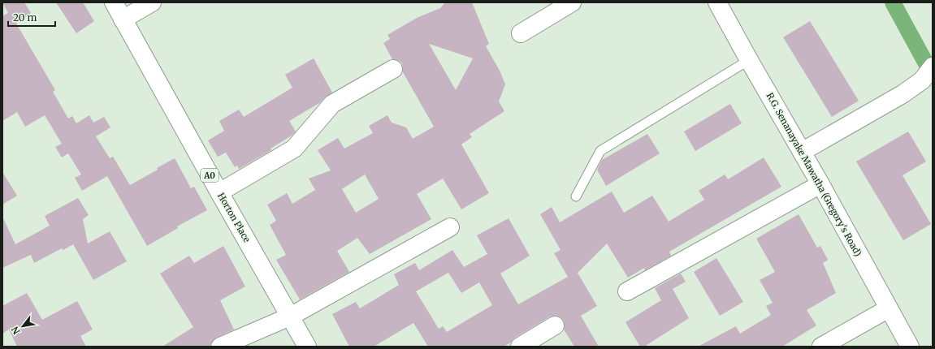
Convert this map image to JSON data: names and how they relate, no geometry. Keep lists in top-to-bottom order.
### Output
{
  "streets": {
    "main road": ["R.G. Senanayake Mawatha (Gregory's Road)", "A0", "Horton Place"]
  },
  "scale_bar": "20 m",
  "north": "bottom left"
}
